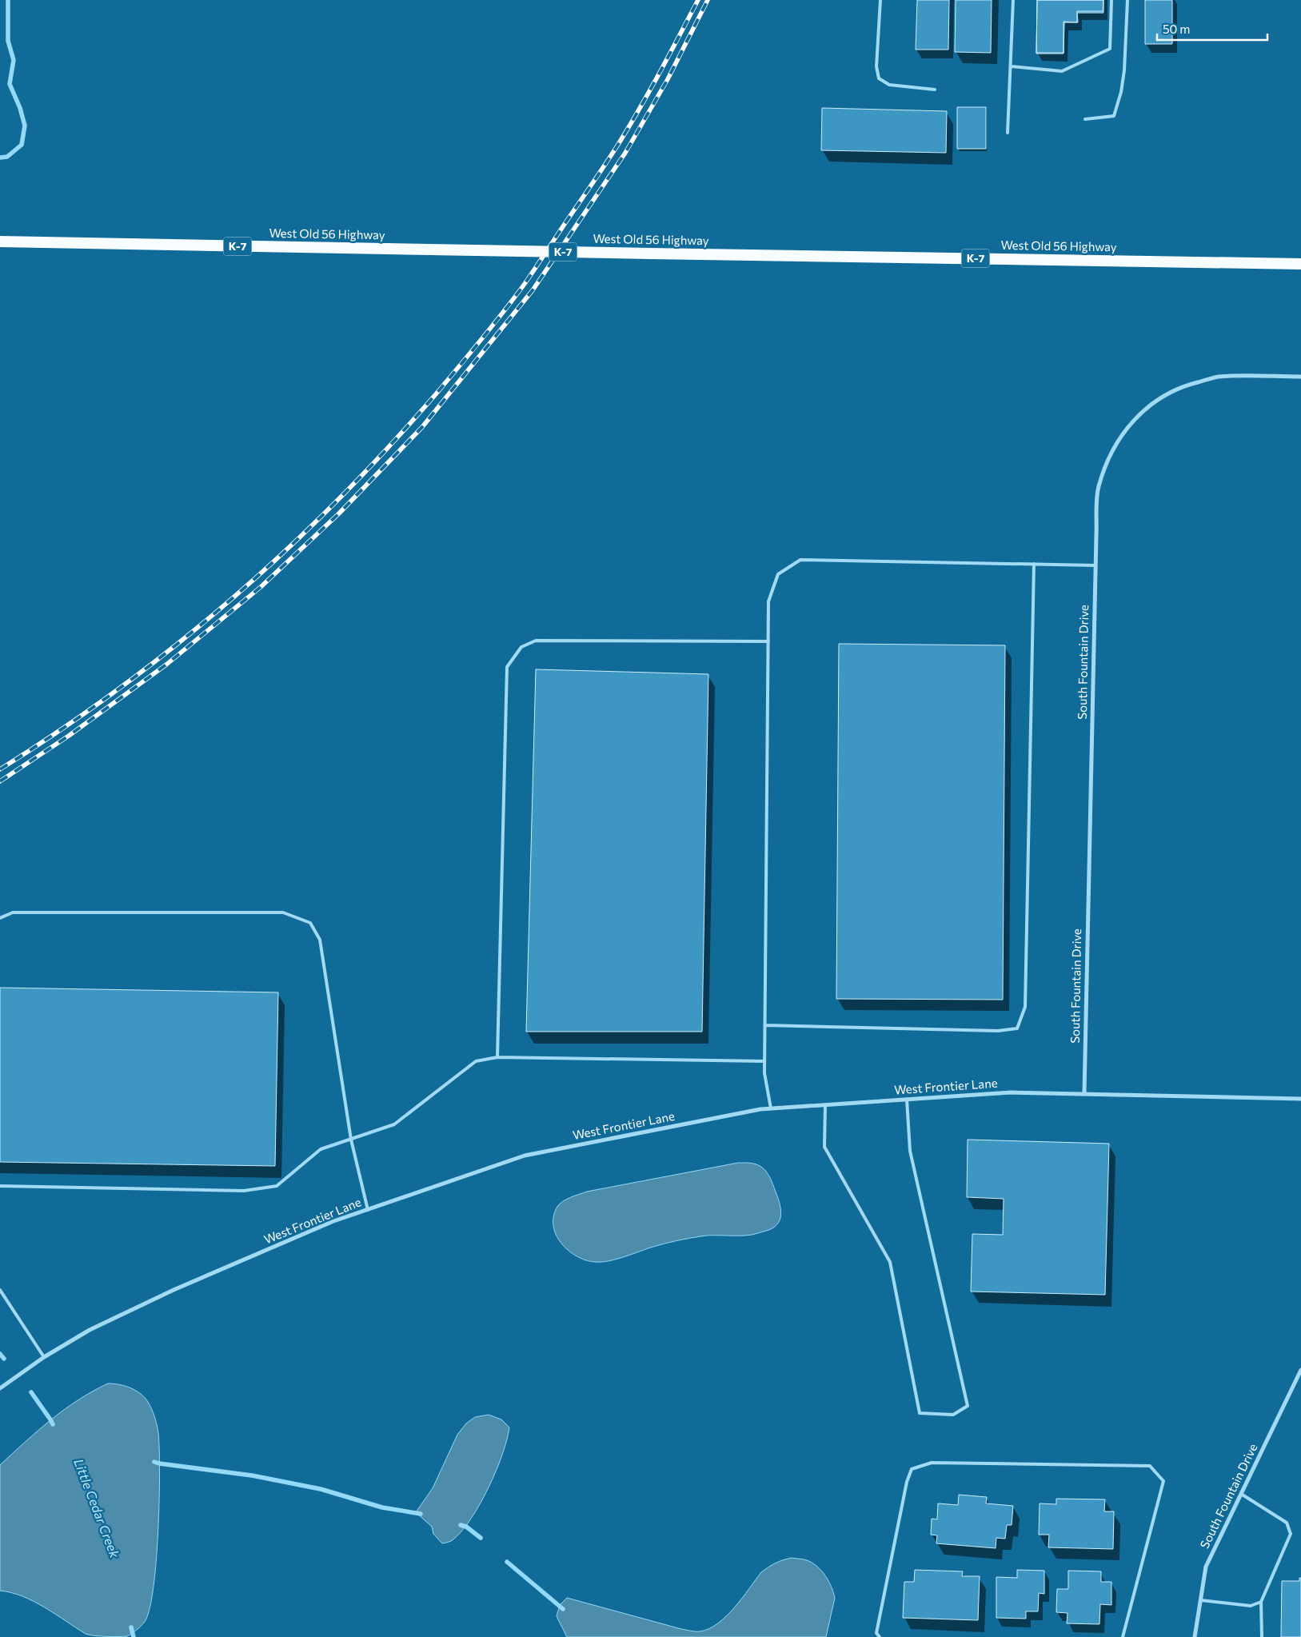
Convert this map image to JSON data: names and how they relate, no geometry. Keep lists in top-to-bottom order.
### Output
{
  "streets": {
    "highway": ["West Old 56 Highway", "K-7"],
    "street": ["South Fountain Drive", "West Frontier Lane"]
  },
  "crossings": [
    ["South Fountain Drive", "West Frontier Lane"]
  ],
  "water": ["Little Cedar Creek"],
  "scale_bar": "50 m"
}
